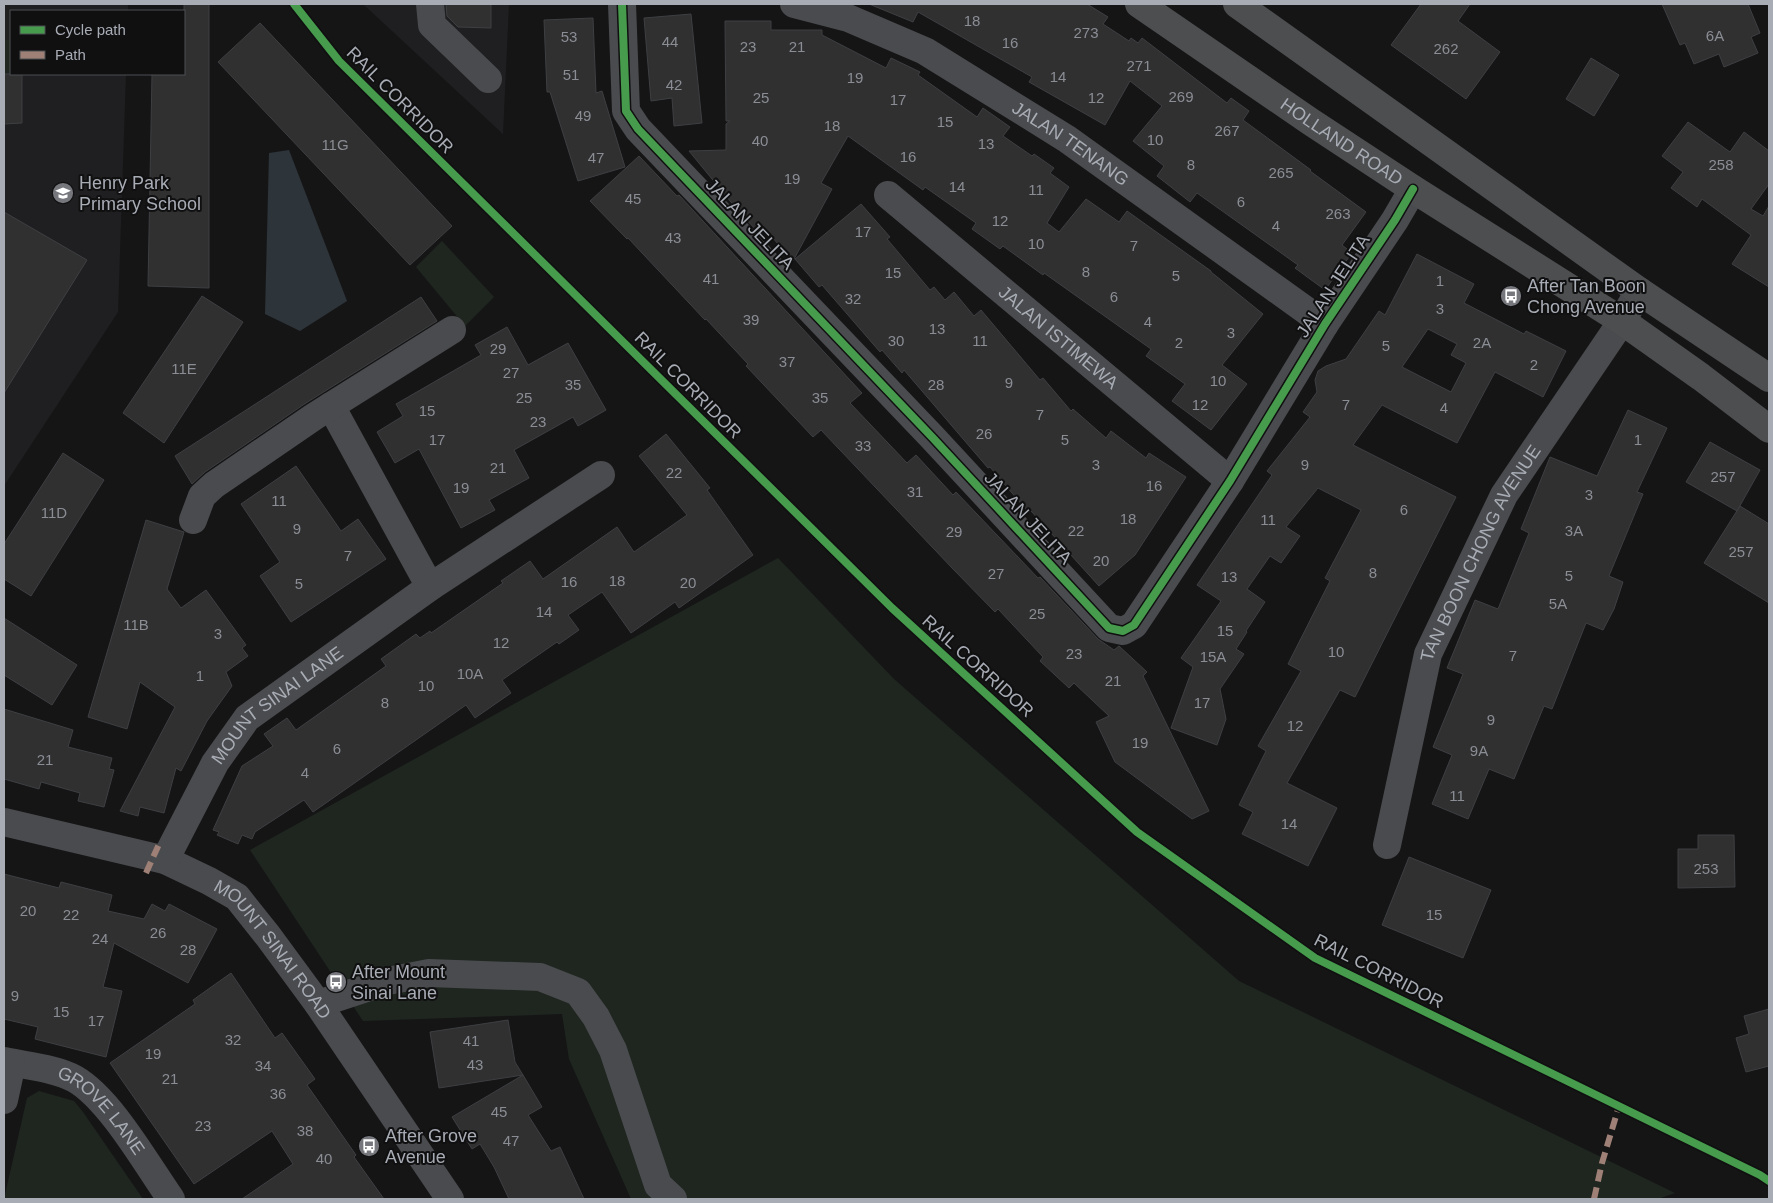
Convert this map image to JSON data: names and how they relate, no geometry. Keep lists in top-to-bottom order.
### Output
{
  "streets": {
    "main road": ["HOLLAND ROAD"],
    "street": [
      "JALAN TENANG",
      "JALAN JELITA",
      "JALAN ISTIMEWA",
      "TAN BOON CHONG AVENUE",
      "MOUNT SINAI LANE",
      "MOUNT SINAI ROAD",
      "GROVE LANE"
    ],
    "cycle path": ["RAIL CORRIDOR"]
  },
  "crossings": [
    ["HOLLAND ROAD", "JALAN JELITA"],
    ["HOLLAND ROAD", "TAN BOON CHONG AVENUE"],
    ["JALAN TENANG", "JALAN JELITA"],
    ["JALAN JELITA", "JALAN ISTIMEWA"],
    ["MOUNT SINAI LANE", "MOUNT SINAI ROAD"]
  ],
  "places": {
    "school or university": ["Henry Park Primary School"],
    "bus stop": ["After Tan Boon Chong Avenue", "After Mount Sinai Lane", "After Grove Avenue"]
  },
  "house_numbers": [
    "18",
    "273",
    "6A",
    "53",
    "44",
    "16",
    "23",
    "21",
    "262",
    "271",
    "51",
    "14",
    "19",
    "42",
    "269",
    "25",
    "12",
    "17",
    "49",
    "15",
    "18",
    "267",
    "10",
    "40",
    "13",
    "11G",
    "16",
    "47",
    "8",
    "258",
    "265",
    "19",
    "14",
    "11",
    "45",
    "6",
    "263",
    "12",
    "4",
    "17",
    "43",
    "10",
    "7",
    "8",
    "15",
    "5",
    "41",
    "1",
    "6",
    "32",
    "3",
    "39",
    "4",
    "13",
    "3",
    "30",
    "11",
    "2",
    "2A",
    "5",
    "29",
    "37",
    "2",
    "11E",
    "27",
    "10",
    "9",
    "35",
    "28",
    "25",
    "35",
    "12",
    "7",
    "4",
    "15",
    "7",
    "23",
    "26",
    "17",
    "5",
    "1",
    "33",
    "3",
    "9",
    "21",
    "22",
    "257",
    "16",
    "19",
    "31",
    "3",
    "11",
    "6",
    "11D",
    "18",
    "11",
    "9",
    "22",
    "3A",
    "29",
    "257",
    "7",
    "20",
    "8",
    "27",
    "5",
    "13",
    "18",
    "16",
    "20",
    "5",
    "5A",
    "14",
    "25",
    "11B",
    "15",
    "3",
    "12",
    "10",
    "23",
    "7",
    "15A",
    "10A",
    "1",
    "21",
    "10",
    "8",
    "17",
    "9",
    "12",
    "19",
    "6",
    "9A",
    "21",
    "4",
    "11",
    "14",
    "253",
    "20",
    "22",
    "15",
    "26",
    "24",
    "28",
    "9",
    "15",
    "17",
    "32",
    "41",
    "19",
    "43",
    "34",
    "21",
    "36",
    "45",
    "23",
    "38",
    "47",
    "40"
  ],
  "legend": ["Cycle path", "Path"]
}
